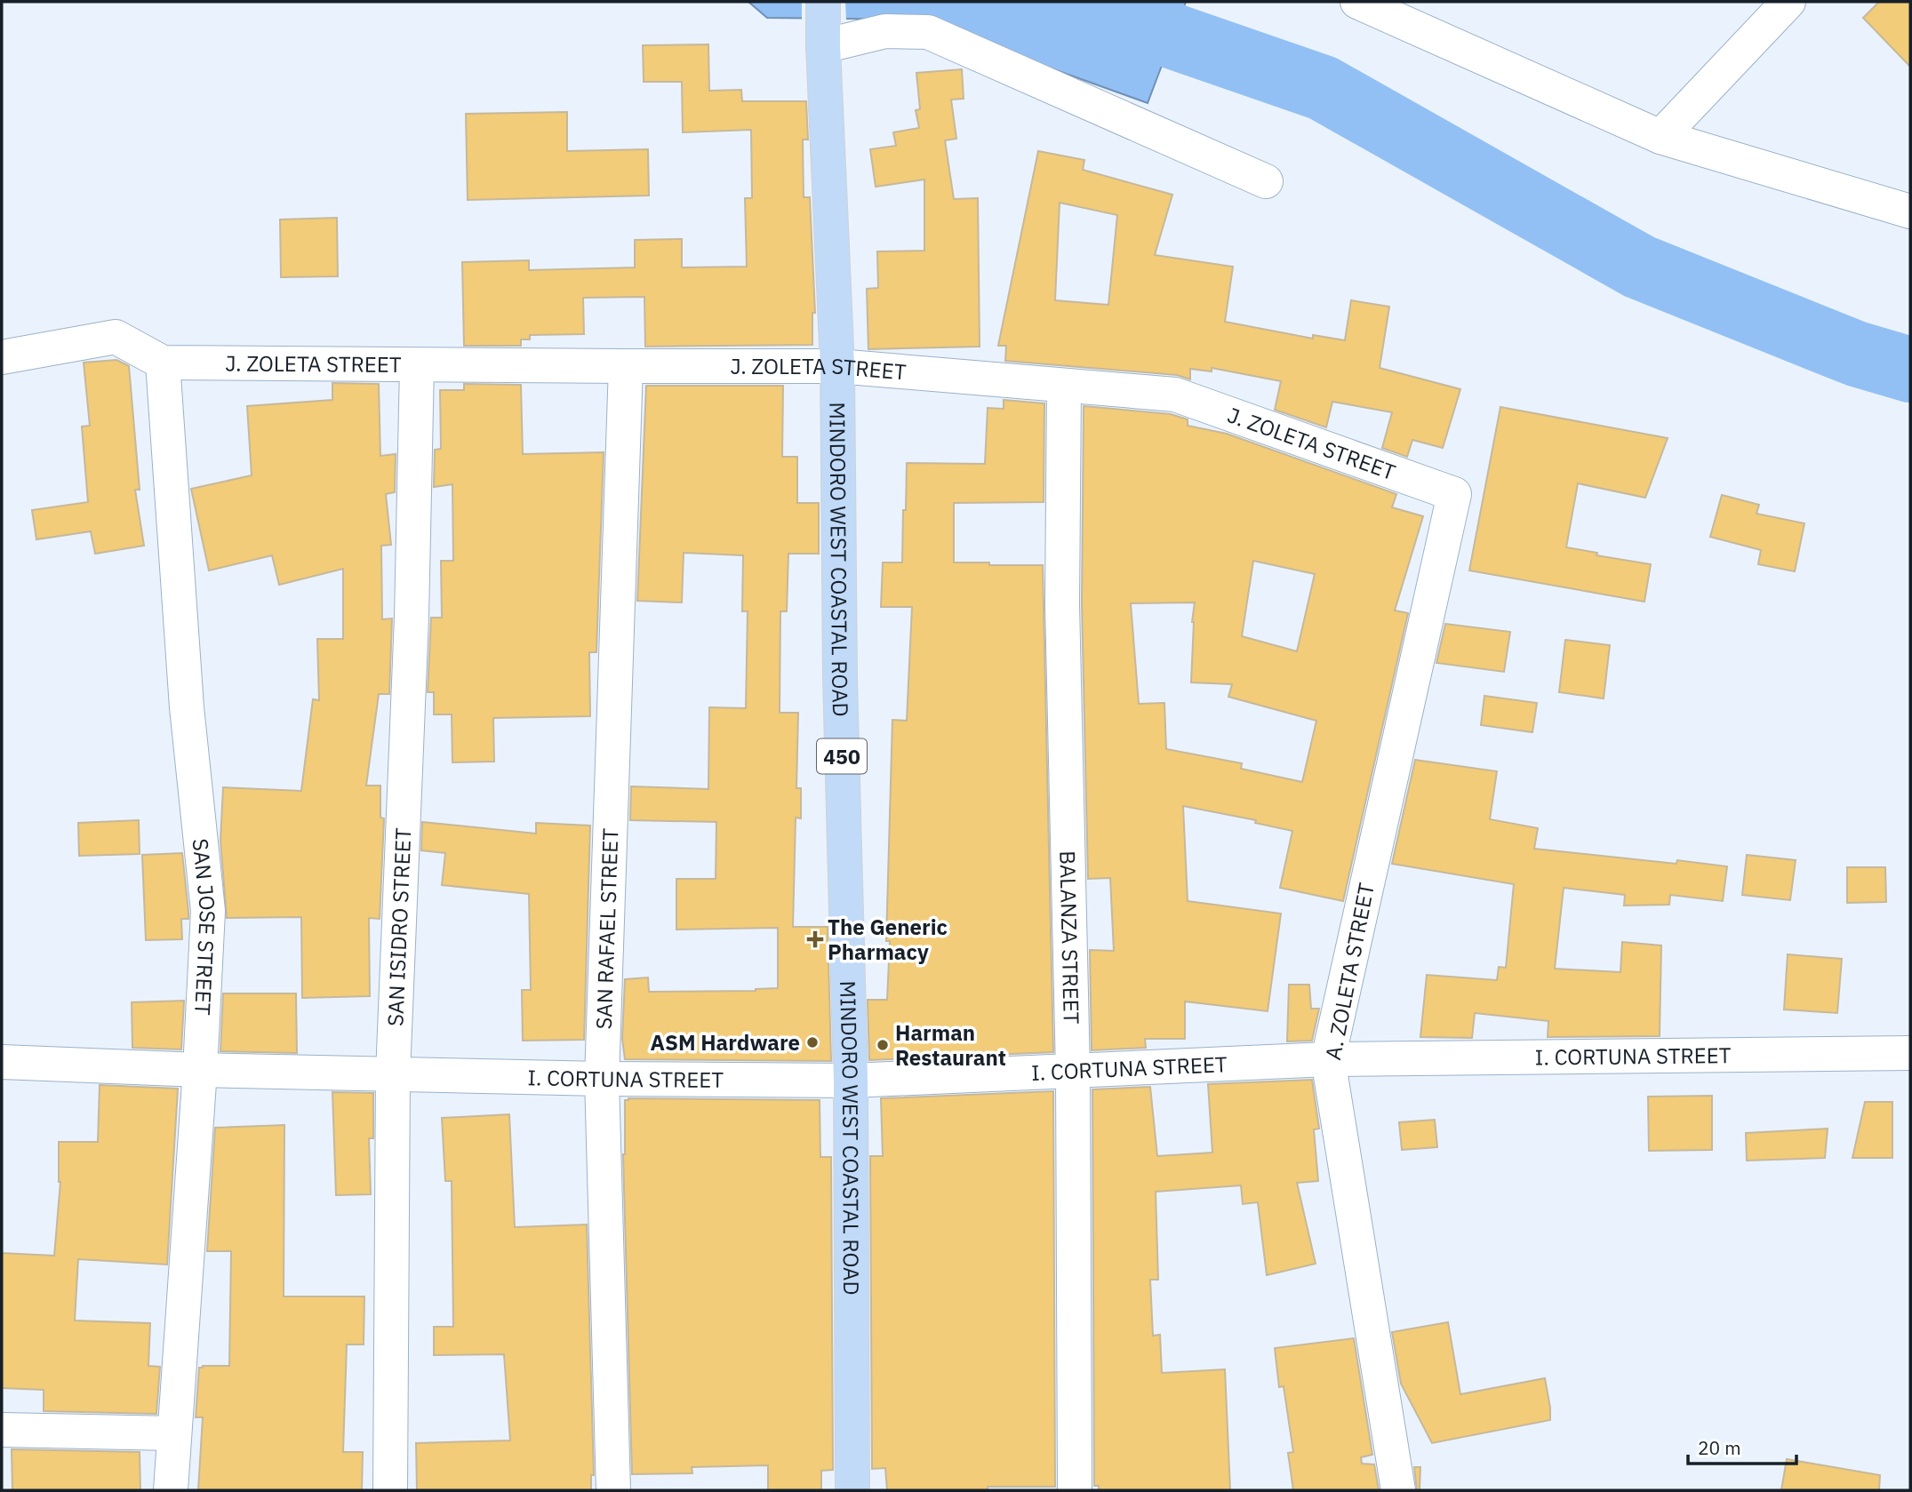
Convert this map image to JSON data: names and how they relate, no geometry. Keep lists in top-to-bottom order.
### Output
{
  "streets": {
    "main road": ["MINDORO WEST COASTAL ROAD", "450"],
    "street": [
      "J. ZOLETA STREET",
      "SAN JOSE STREET",
      "SAN ISIDRO STREET",
      "SAN RAFAEL STREET",
      "BALANZA STREET",
      "A. ZOLETA STREET",
      "I. CORTUNA STREET"
    ]
  },
  "crossings": [
    ["J. ZOLETA STREET", "MINDORO WEST COASTAL ROAD"],
    ["J. ZOLETA STREET", "SAN JOSE STREET"],
    ["J. ZOLETA STREET", "SAN ISIDRO STREET"],
    ["J. ZOLETA STREET", "SAN RAFAEL STREET"],
    ["J. ZOLETA STREET", "BALANZA STREET"],
    ["J. ZOLETA STREET", "A. ZOLETA STREET"],
    ["MINDORO WEST COASTAL ROAD", "I. CORTUNA STREET"],
    ["SAN JOSE STREET", "I. CORTUNA STREET"],
    ["SAN ISIDRO STREET", "I. CORTUNA STREET"],
    ["SAN RAFAEL STREET", "I. CORTUNA STREET"],
    ["BALANZA STREET", "I. CORTUNA STREET"],
    ["A. ZOLETA STREET", "I. CORTUNA STREET"]
  ],
  "places": {
    "health": ["The Generic Pharmacy"],
    "other": ["ASM Hardware", "Harman Restaurant"]
  },
  "scale_bar": "20 m"
}
